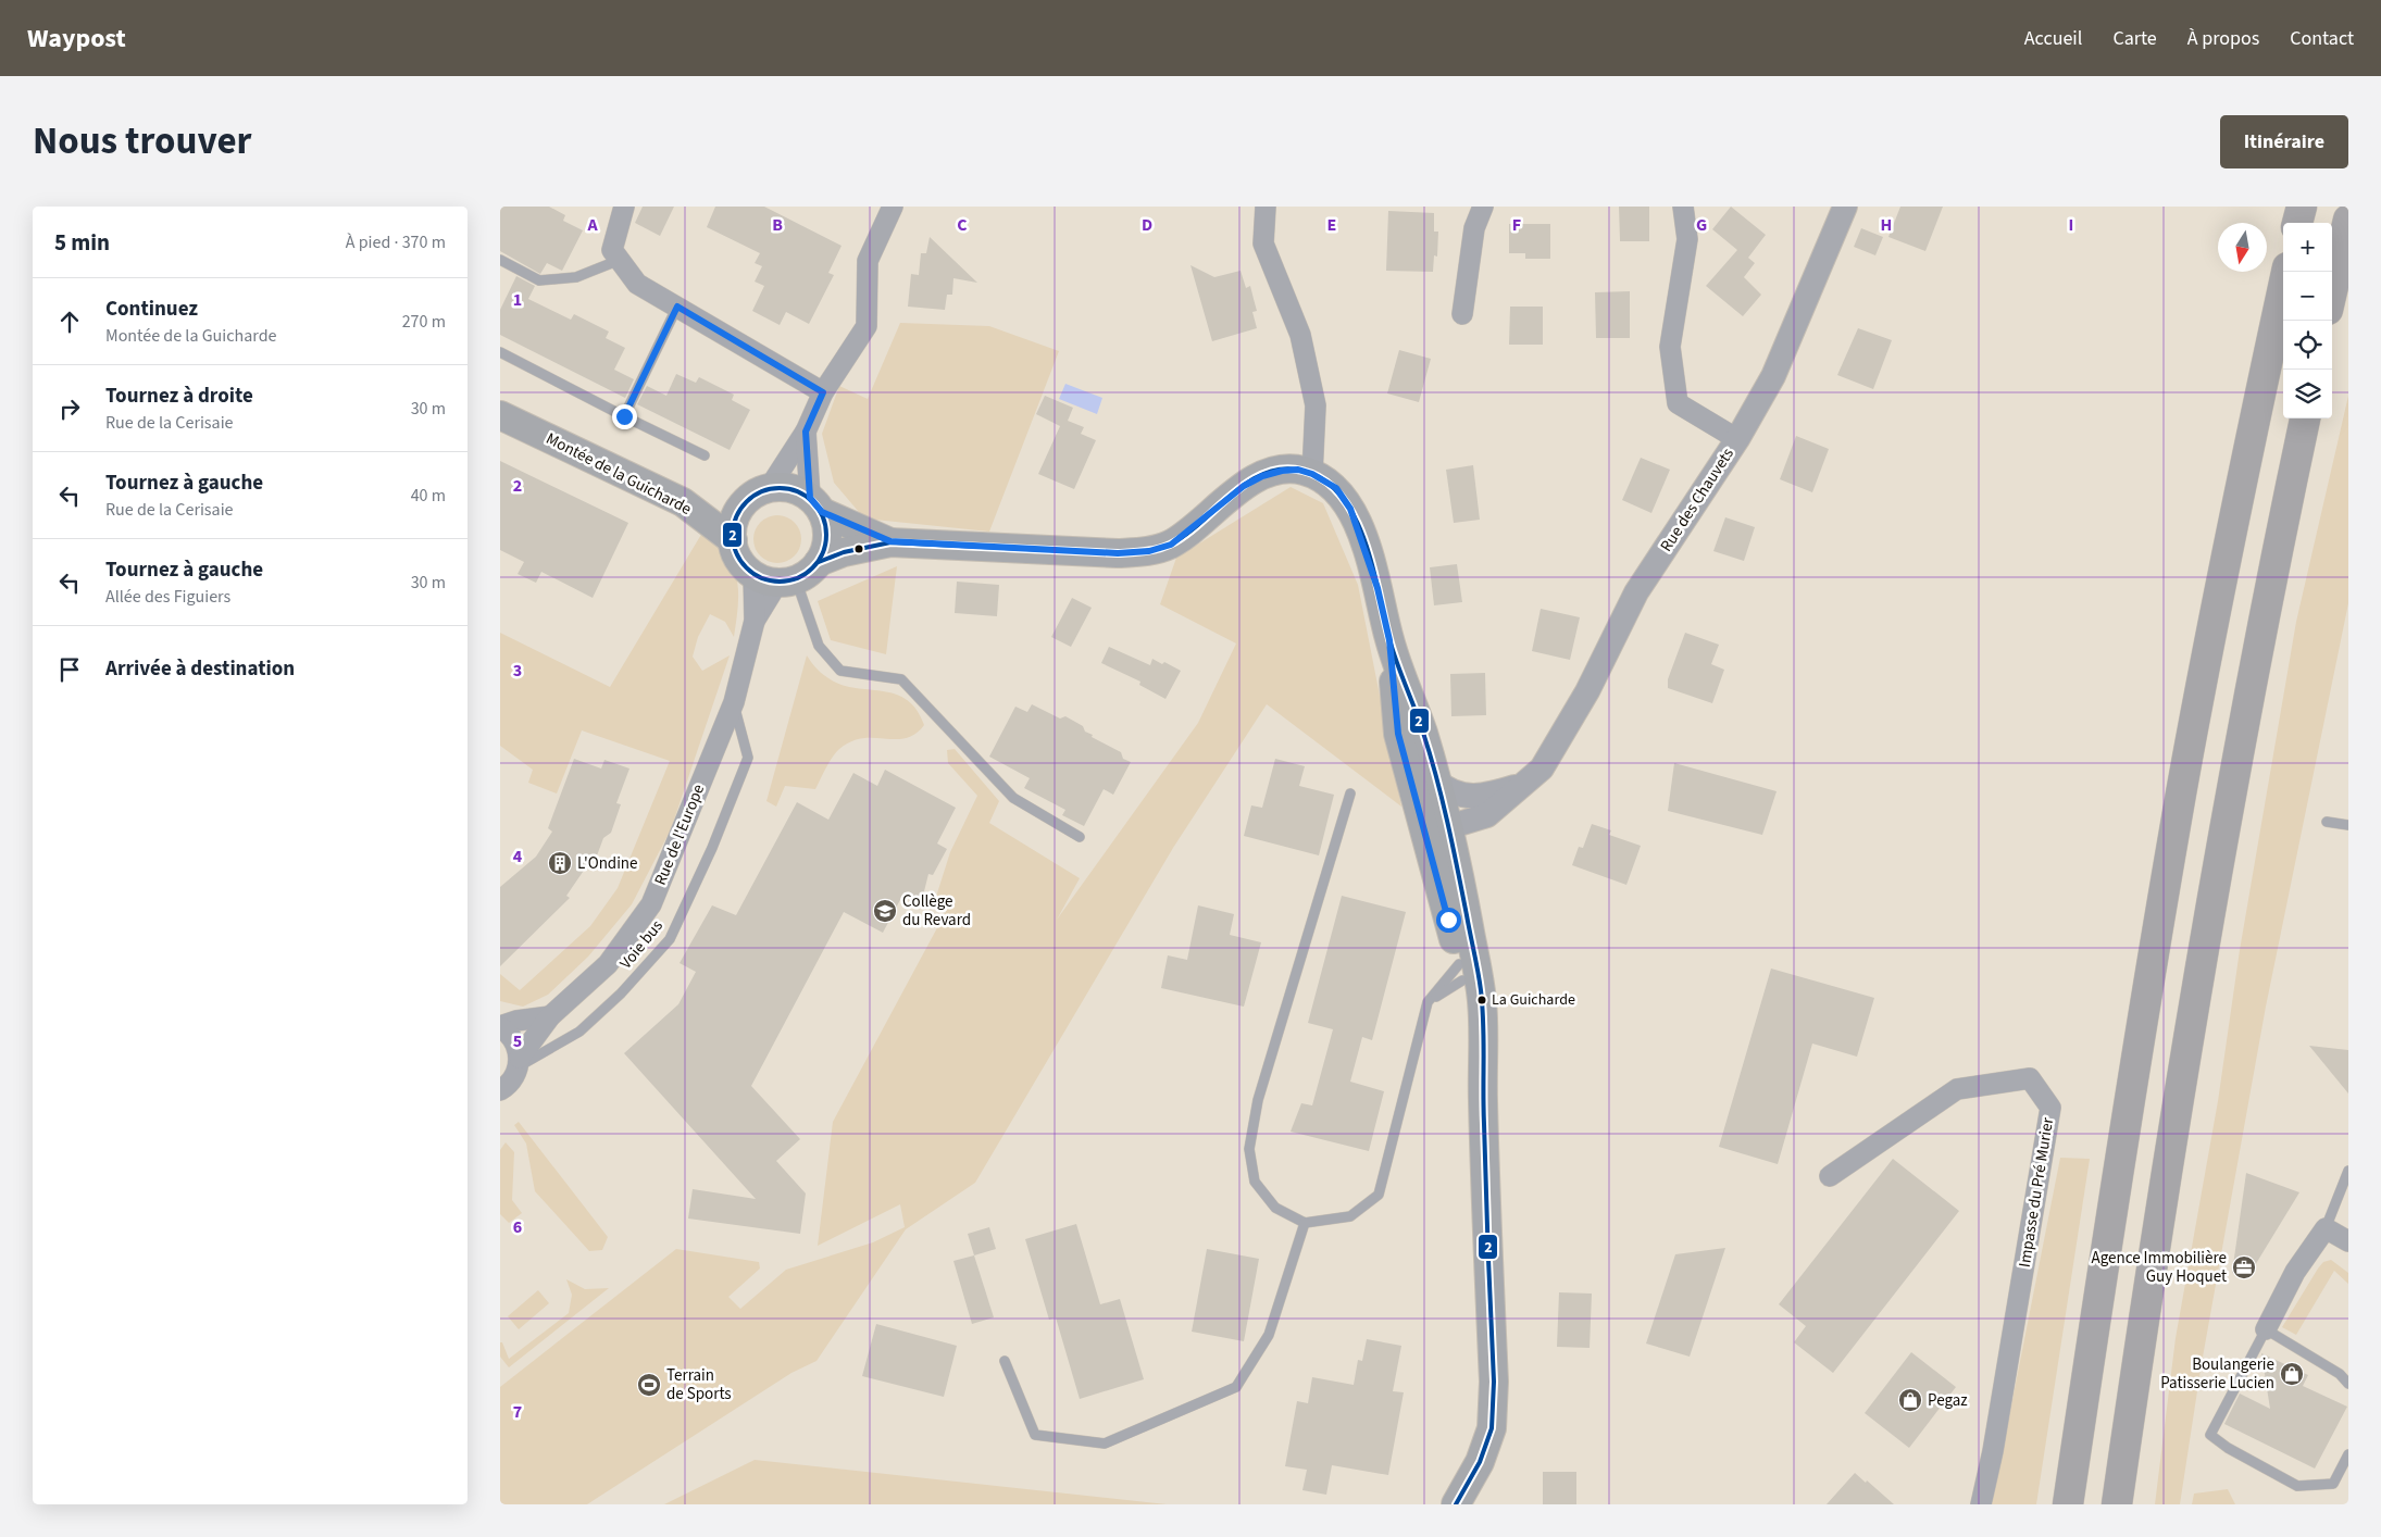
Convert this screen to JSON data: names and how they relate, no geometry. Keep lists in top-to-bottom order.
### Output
{
  "streets": {
    "main road": ["Montée de la Guicharde"],
    "street": ["Rue des Chauvets", "Rue de l'Europe", "Impasse du Pré Murier"],
    "lane": ["Voie bus"]
  },
  "crossings": [
    ["Montée de la Guicharde", "Rue de l'Europe"],
    ["Rue de l'Europe", "Voie bus"]
  ],
  "places": {
    "building": ["L'Ondine"],
    "school or university": ["Collège du Revard"],
    "other": ["La Guicharde"],
    "office": ["Agence Immobilière Guy Hoquet"],
    "shop": ["Boulangerie Patisserie Lucien", "Pegaz"],
    "sports": ["Terrain de Sports"]
  },
  "lines": ["transit line 2"],
  "north": "bottom",
  "page": {
    "header": "Waypost",
    "nav": [
      "Accueil",
      "Carte",
      "À propos",
      "Contact"
    ],
    "title": "Nous trouver",
    "buttons": "Itinéraire",
    "heading": ["5 min", "À pied · 370 m"],
    "map_buttons": ["+", "−"],
    "list": [
      ["Continuez", "Montée de la Guicharde", "270 m"],
      ["Tournez à droite", "Rue de la Cerisaie", "30 m"],
      ["Tournez à gauche", "Rue de la Cerisaie", "40 m"],
      ["Tournez à gauche", "Allée des Figuiers", "30 m"],
      "Arrivée à destination"
    ]
  },
  "grid": {
    "columns": [
      "A",
      "B",
      "C",
      "D",
      "E",
      "F",
      "G",
      "H",
      "I"
    ],
    "rows": [
      "1",
      "2",
      "3",
      "4",
      "5",
      "6",
      "7"
    ]
  }
}
